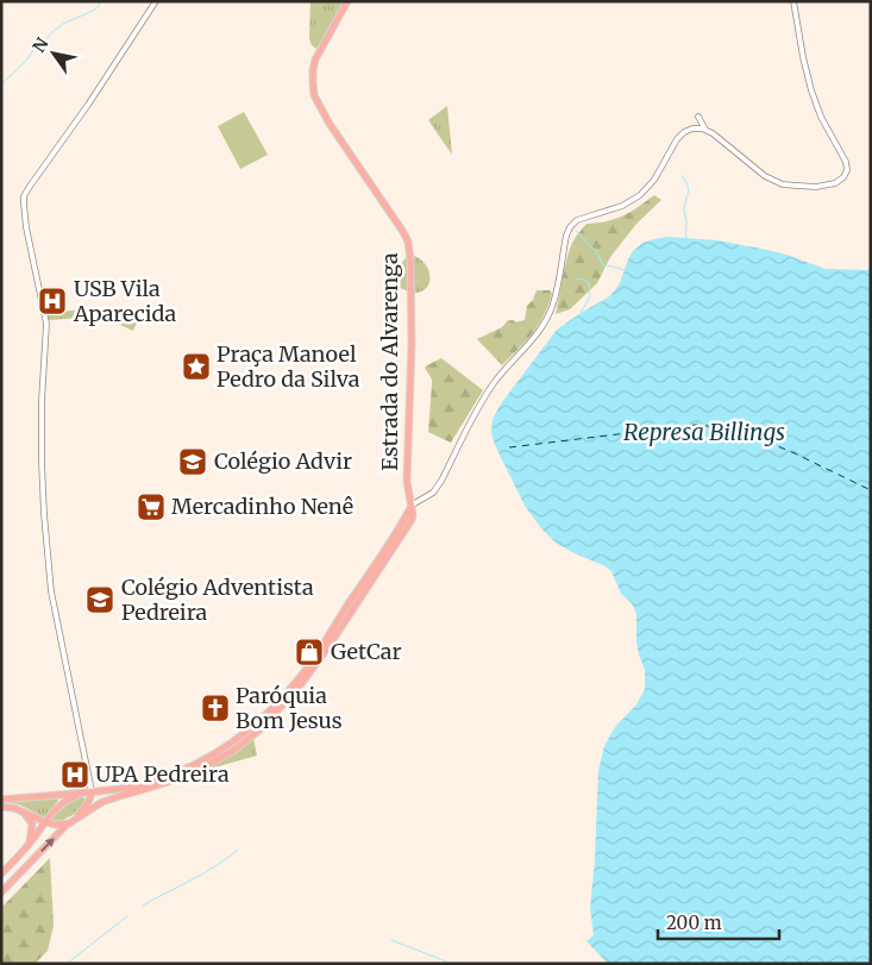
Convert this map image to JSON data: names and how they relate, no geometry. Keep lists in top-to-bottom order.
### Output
{
  "streets": {
    "main road": ["Estrada do Alvarenga"]
  },
  "water": ["Represa Billings"],
  "places": {
    "hospital": ["USB Vila Aparecida", "UPA Pedreira"],
    "place": ["Praça Manoel Pedro da Silva"],
    "school or university": ["Colégio Advir", "Colégio Adventista Pedreira"],
    "supermarket": ["Mercadinho Nenê"],
    "shop": ["GetCar"],
    "church": ["Paróquia Bom Jesus"]
  },
  "scale_bar": "200 m",
  "north": "top left"
}
